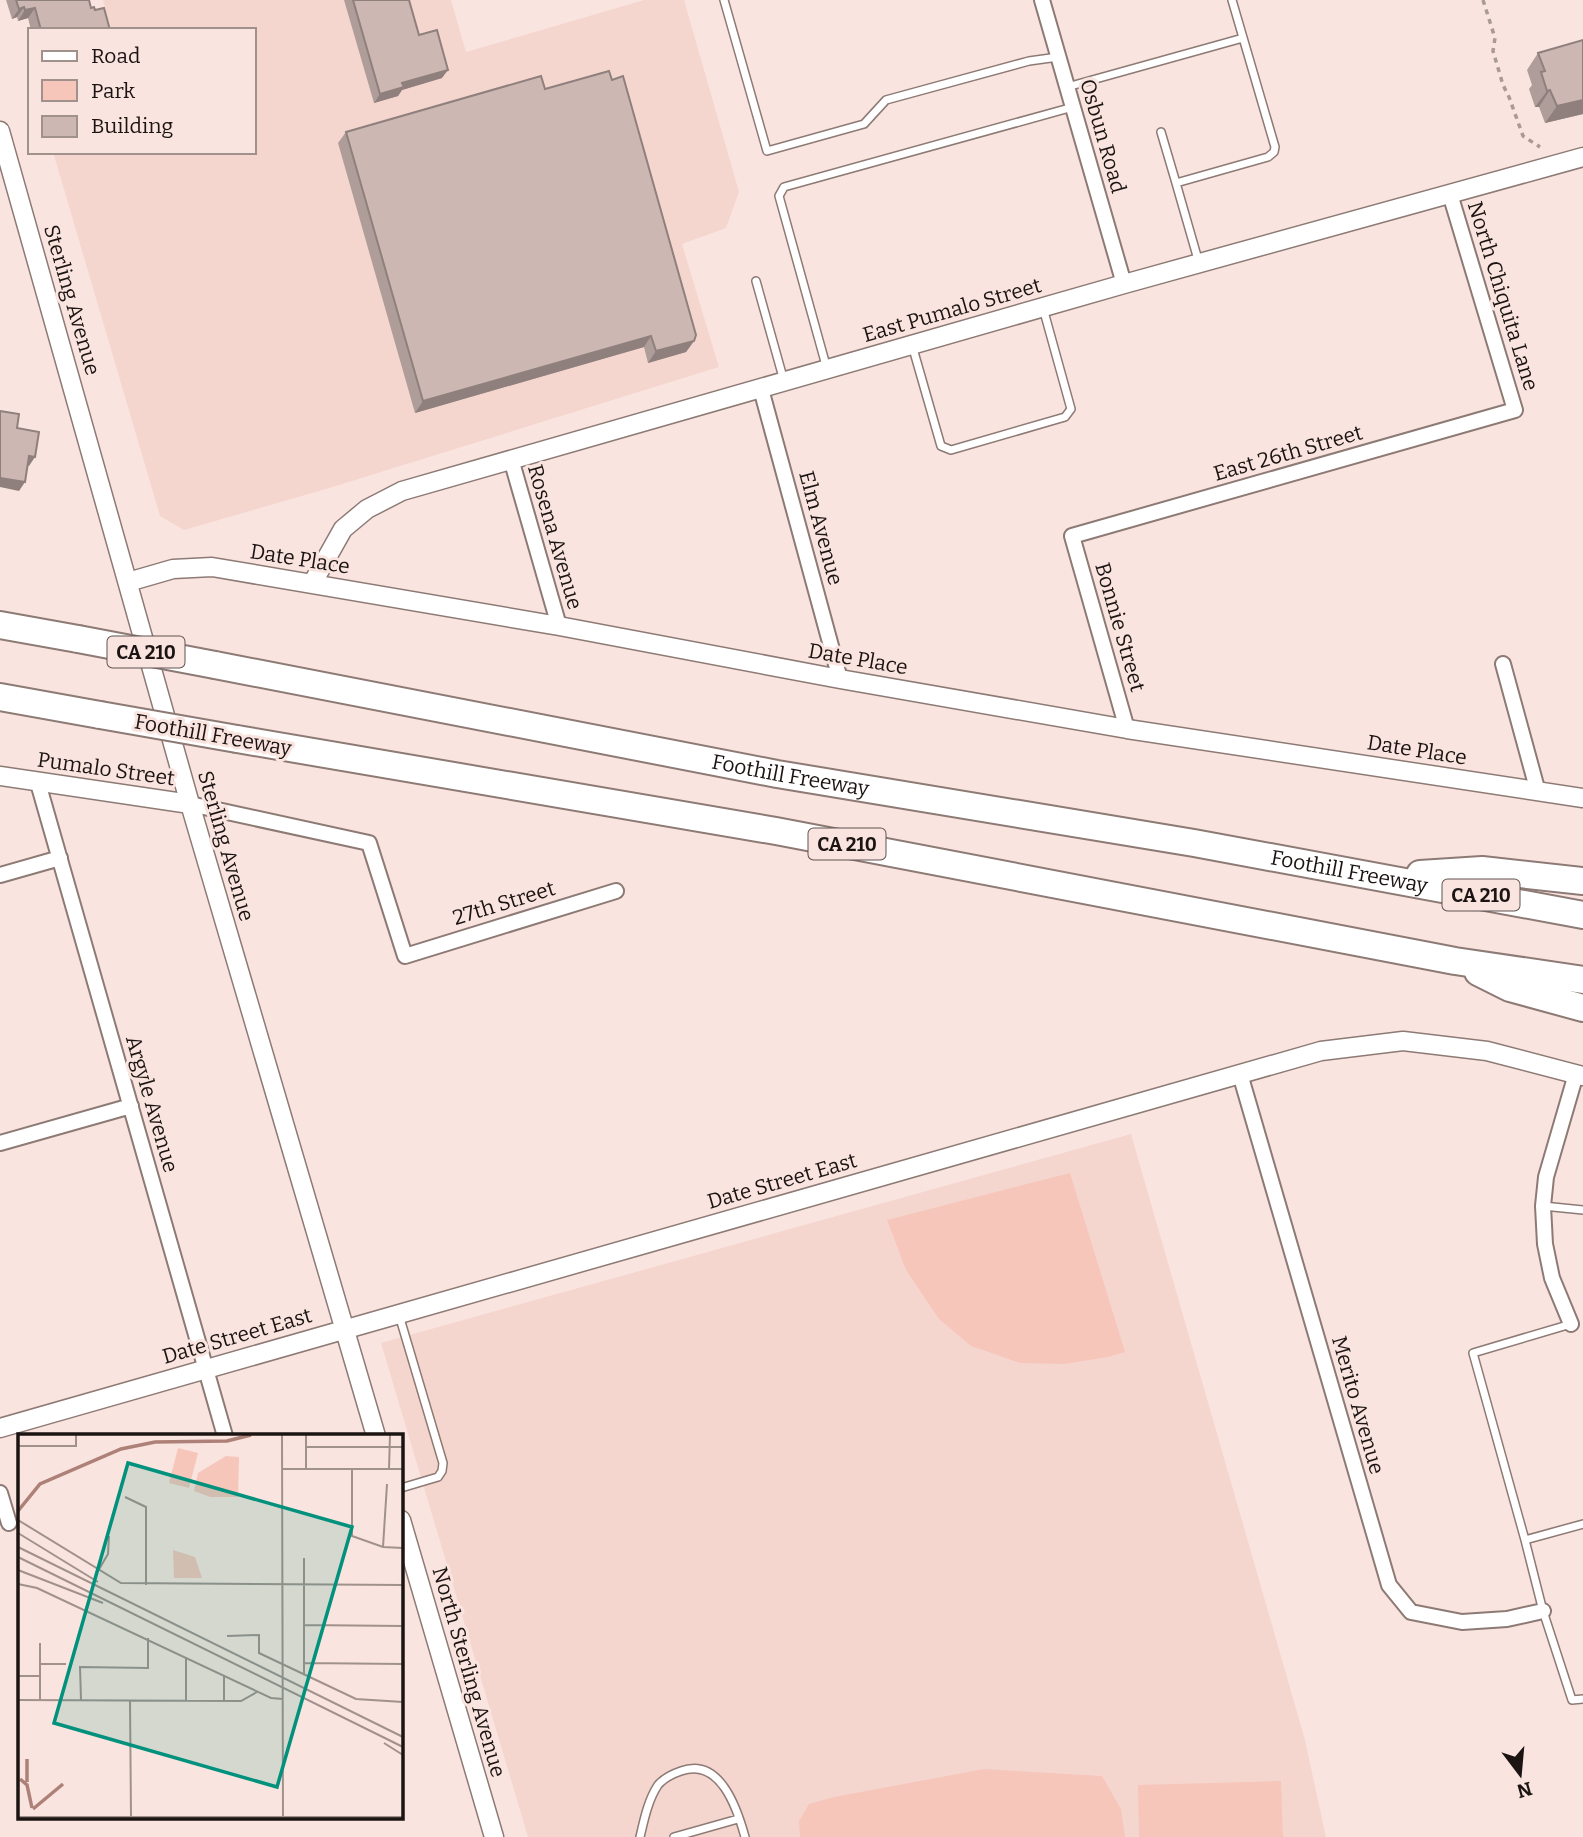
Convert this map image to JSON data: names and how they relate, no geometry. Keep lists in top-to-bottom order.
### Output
{
  "streets": {
    "highway": ["CA 210", "Foothill Freeway"],
    "street": [
      "Osbun Road",
      "North Chiquita Lane",
      "Sterling Avenue",
      "East Pumalo Street",
      "East 26th Street",
      "Elm Avenue",
      "Rosena Avenue",
      "Date Place",
      "Bonnie Street",
      "Pumalo Street",
      "27th Street",
      "Argyle Avenue",
      "Date Street East",
      "Merito Avenue",
      "North Sterling Avenue"
    ]
  },
  "crossings": [
    ["Osbun Road", "East Pumalo Street"],
    ["North Chiquita Lane", "East Pumalo Street"],
    ["North Chiquita Lane", "East 26th Street"],
    ["Sterling Avenue", "Date Place"],
    ["Sterling Avenue", "Pumalo Street"],
    ["Sterling Avenue", "Date Street East"],
    ["East Pumalo Street", "Elm Avenue"],
    ["East Pumalo Street", "Rosena Avenue"],
    ["East Pumalo Street", "Date Place"],
    ["East 26th Street", "Bonnie Street"],
    ["Elm Avenue", "Date Place"],
    ["Rosena Avenue", "Date Place"],
    ["Date Place", "Bonnie Street"],
    ["Pumalo Street", "27th Street"],
    ["Pumalo Street", "Argyle Avenue"],
    ["Argyle Avenue", "Date Street East"],
    ["Date Street East", "Merito Avenue"]
  ],
  "legend": ["Road", "Park", "Building"],
  "north": "bottom"
}
